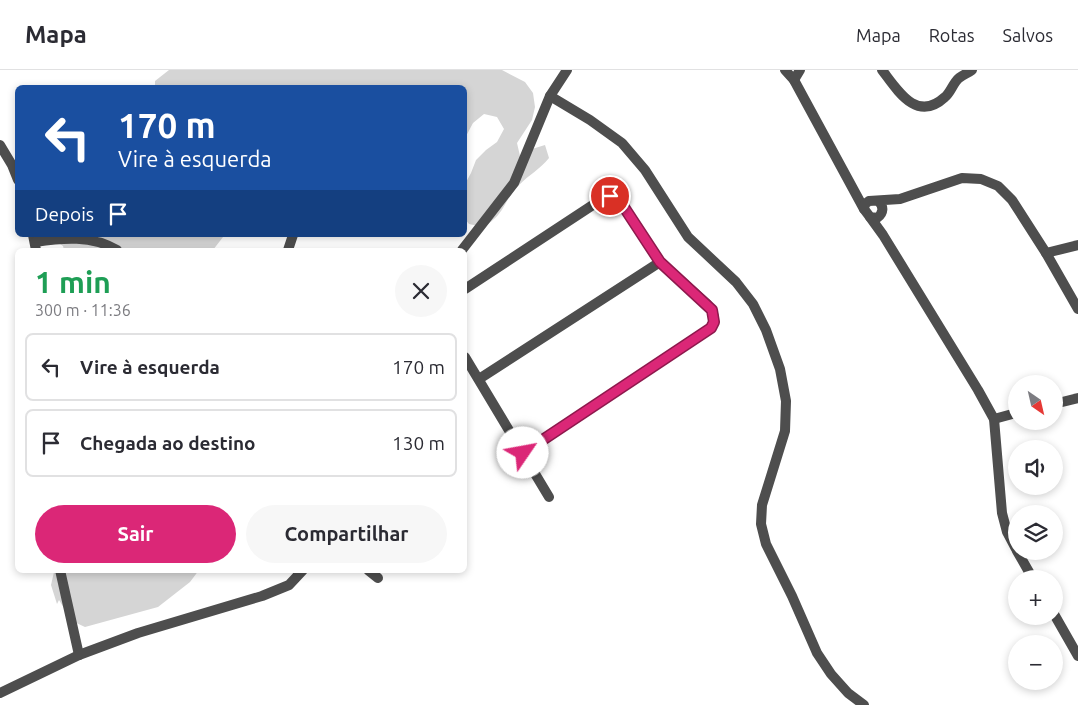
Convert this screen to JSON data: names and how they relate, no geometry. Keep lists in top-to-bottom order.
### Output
{
  "north": "bottom right",
  "page": {
    "header": "Mapa",
    "nav": ["Mapa", "Rotas", "Salvos"],
    "turn": ["170 m", "Vire à esquerda"],
    "then": "Depois",
    "heading": ["1 min", "300 m · 11:36"],
    "list": [
      {
        "name": "Vire à esquerda",
        "value": "170 m"
      },
      {
        "name": "Chegada ao destino",
        "value": "130 m"
      }
    ],
    "map_buttons": ["+", "−"],
    "buttons": ["Sair", "Compartilhar"]
  }
}
